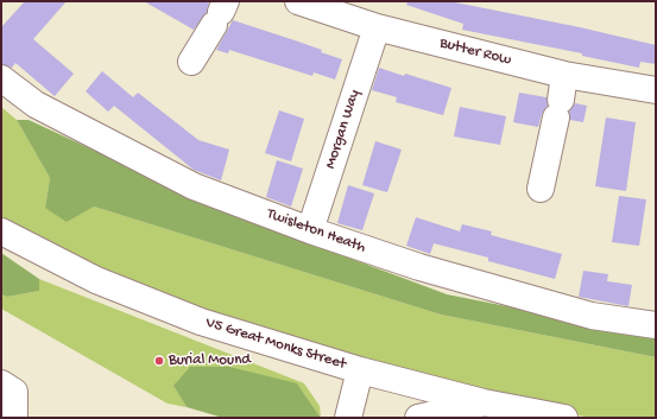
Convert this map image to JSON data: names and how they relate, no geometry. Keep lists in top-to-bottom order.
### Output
{
  "streets": {
    "street": [
      "Butter Row",
      "Morgan Way",
      "Twisleton Heath",
      "V5 Great Monks Street"
    ]
  },
  "crossings": [
    ["Butter Row", "Morgan Way"],
    ["Morgan Way", "Twisleton Heath"]
  ],
  "places": ["Burial Mound"]
}
